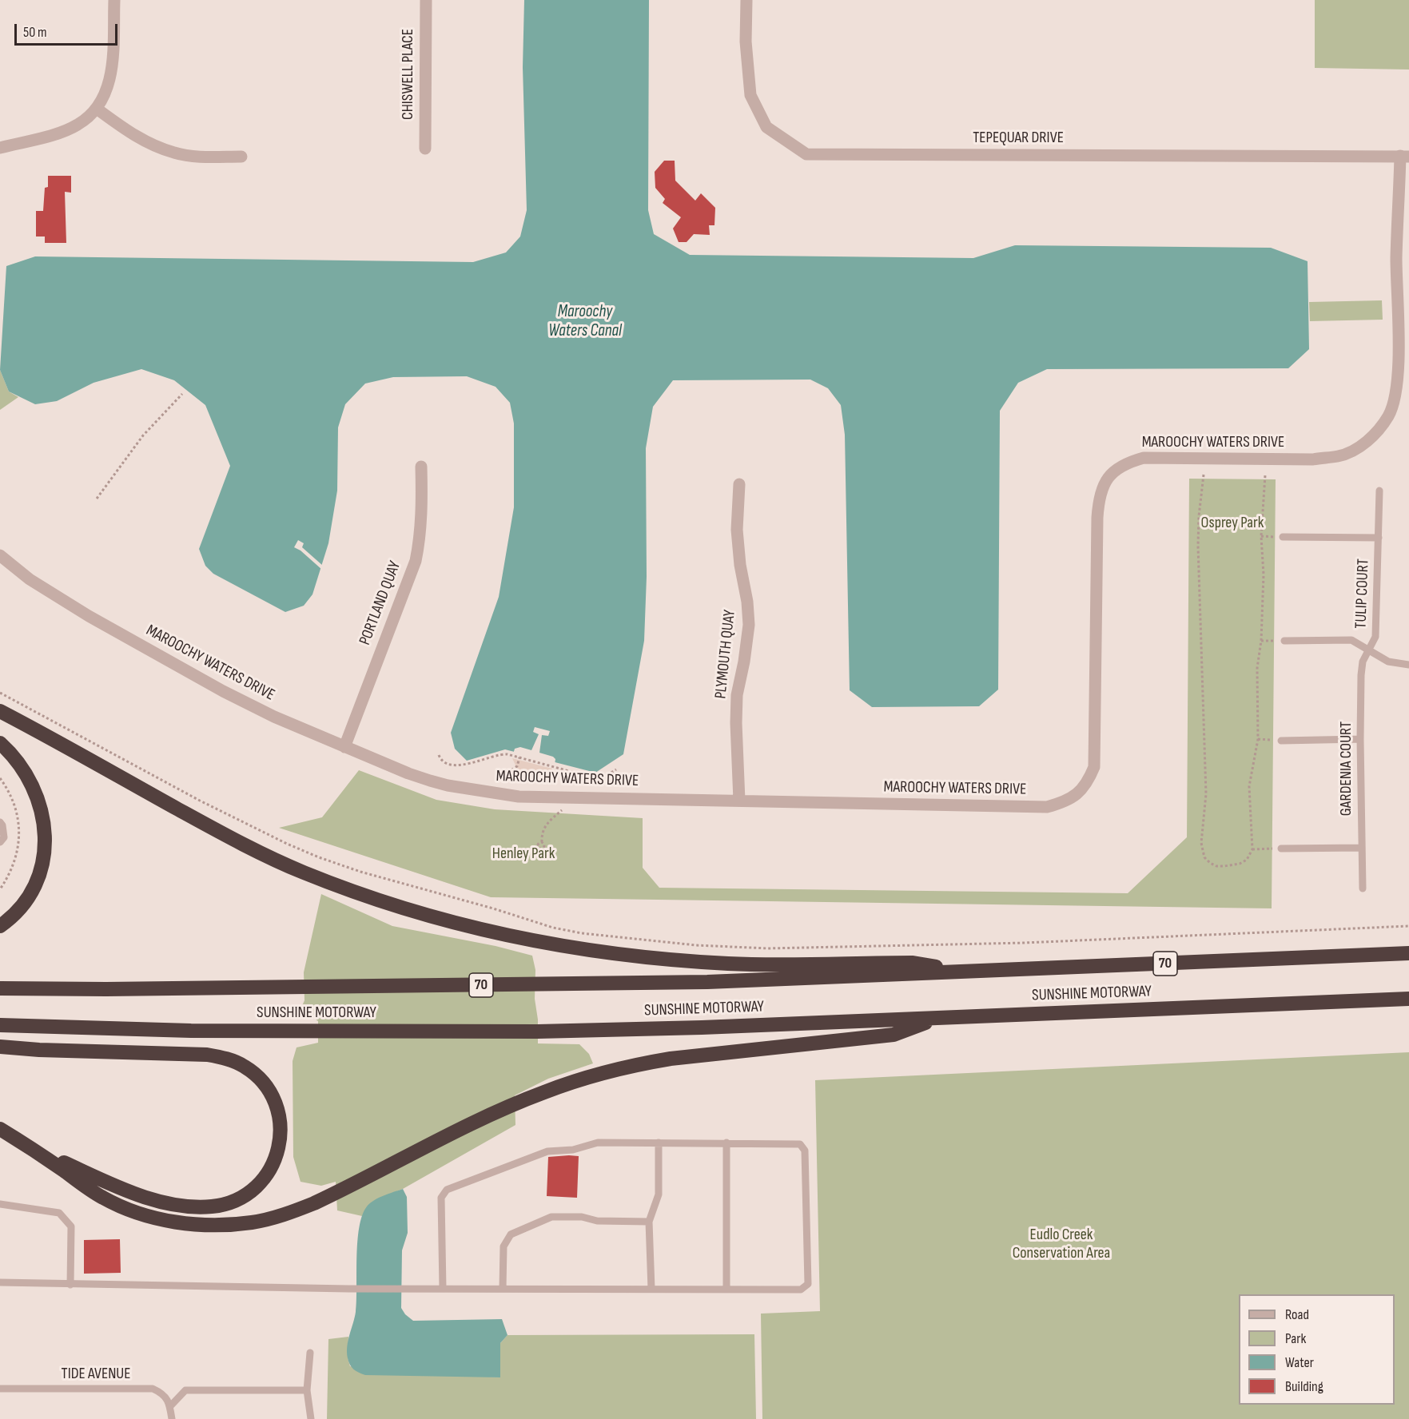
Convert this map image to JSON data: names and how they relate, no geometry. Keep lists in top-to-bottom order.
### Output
{
  "streets": {
    "highway": ["70", "SUNSHINE MOTORWAY"],
    "street": [
      "CHISWELL PLACE",
      "TEPEQUAR DRIVE",
      "MAROOCHY WATERS DRIVE",
      "PORTLAND QUAY",
      "PLYMOUTH QUAY"
    ],
    "lane": ["TULIP COURT", "GARDENIA COURT", "TIDE AVENUE"]
  },
  "crossings": [
    ["TEPEQUAR DRIVE", "MAROOCHY WATERS DRIVE"],
    ["MAROOCHY WATERS DRIVE", "PORTLAND QUAY"],
    ["MAROOCHY WATERS DRIVE", "PLYMOUTH QUAY"],
    ["TULIP COURT", "GARDENIA COURT"]
  ],
  "water": ["Maroochy Waters Canal"],
  "parks": ["Osprey Park", "Henley Park", "Eudlo Creek Conservation Area"],
  "legend": [
    "Road",
    "Park",
    "Water",
    "Building"
  ],
  "scale_bar": "50 m"
}
